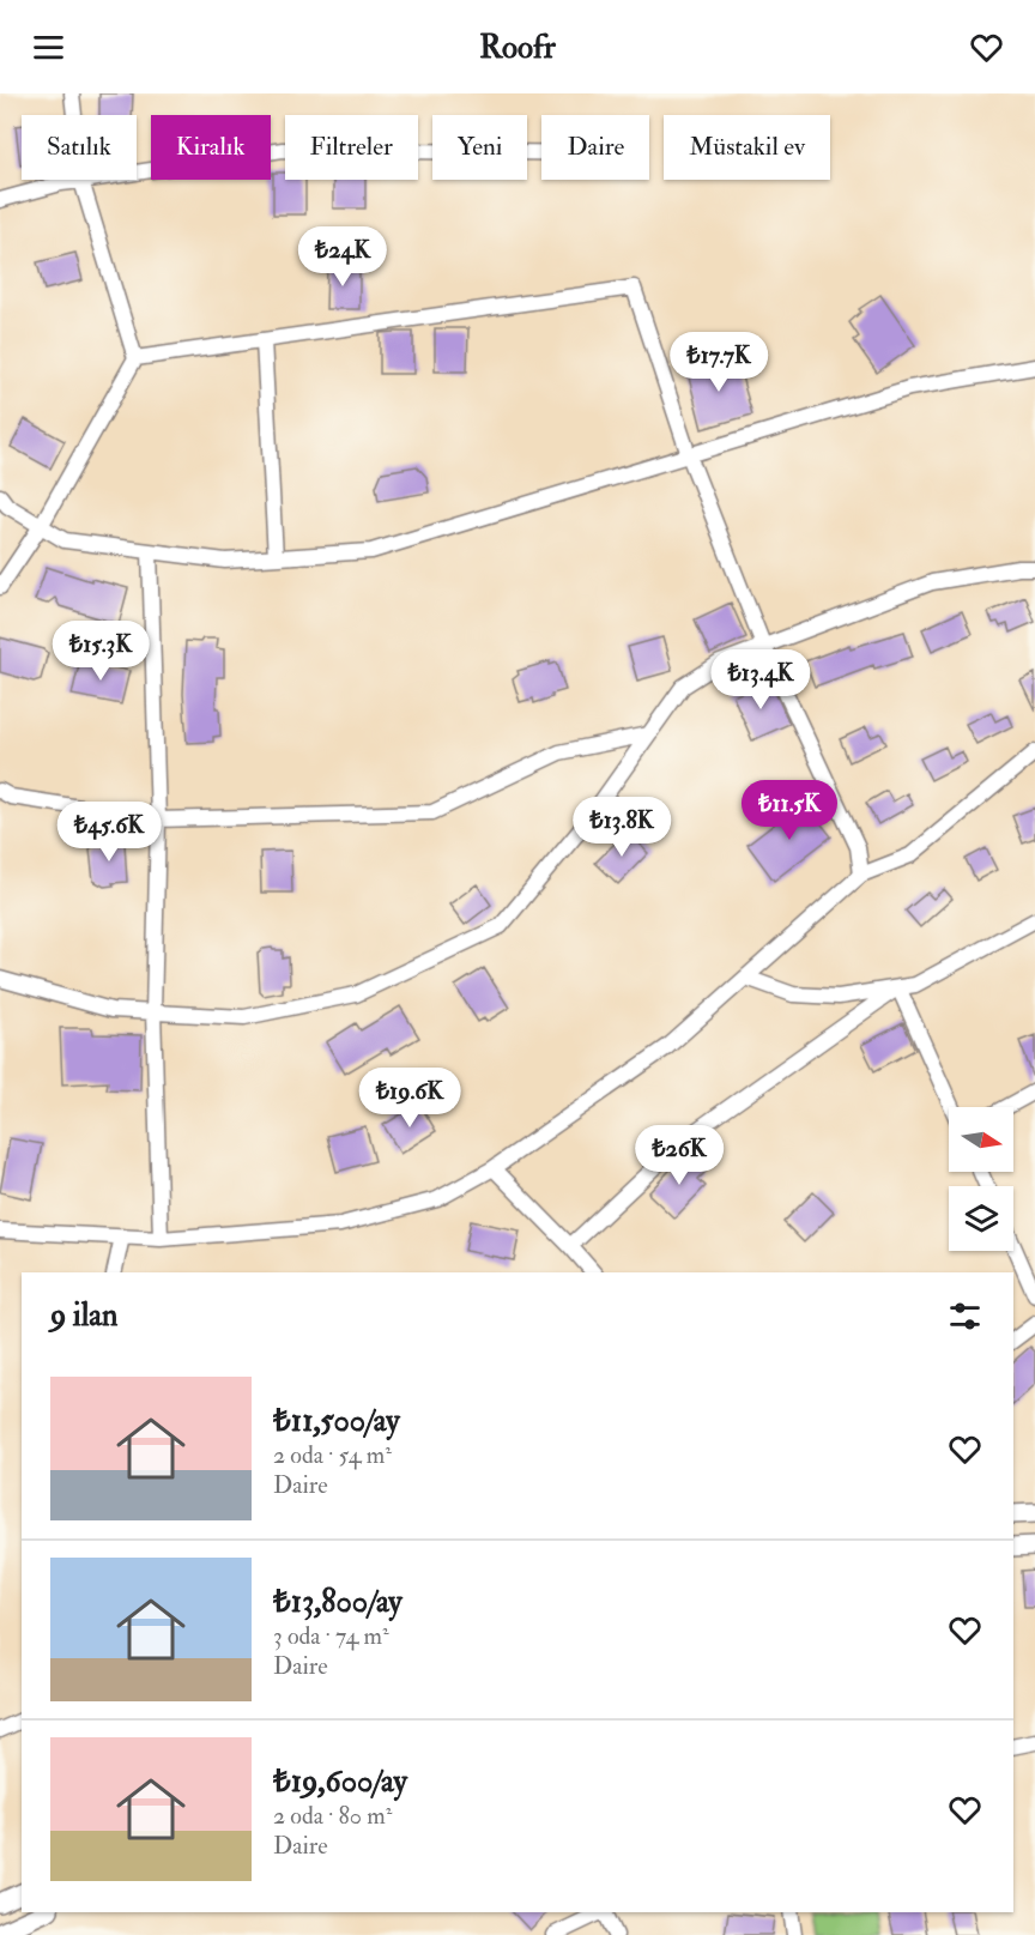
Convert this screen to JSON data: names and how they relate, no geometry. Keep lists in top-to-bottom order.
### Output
{
  "north": "right",
  "page": {
    "header": "Roofr",
    "chip": [
      "Satılık",
      "Kiralık",
      "Filtreler",
      "Yeni",
      "Daire",
      "Müstakil ev"
    ],
    "price": [
      "₺24K",
      "₺17.7K",
      "₺15.3K",
      "₺13.4K",
      "₺11.5K",
      "₺13.8K",
      "₺45.6K",
      "₺19.6K",
      "₺26K"
    ],
    "heading": "9 ilan",
    "list": [
      {
        "name": "₺11,500/ay",
        "note": "2 oda · 54 m² · Daire"
      },
      {
        "name": "₺13,800/ay",
        "note": "3 oda · 74 m² · Daire"
      },
      {
        "name": "₺19,600/ay",
        "note": "2 oda · 80 m² · Daire"
      }
    ]
  }
}
